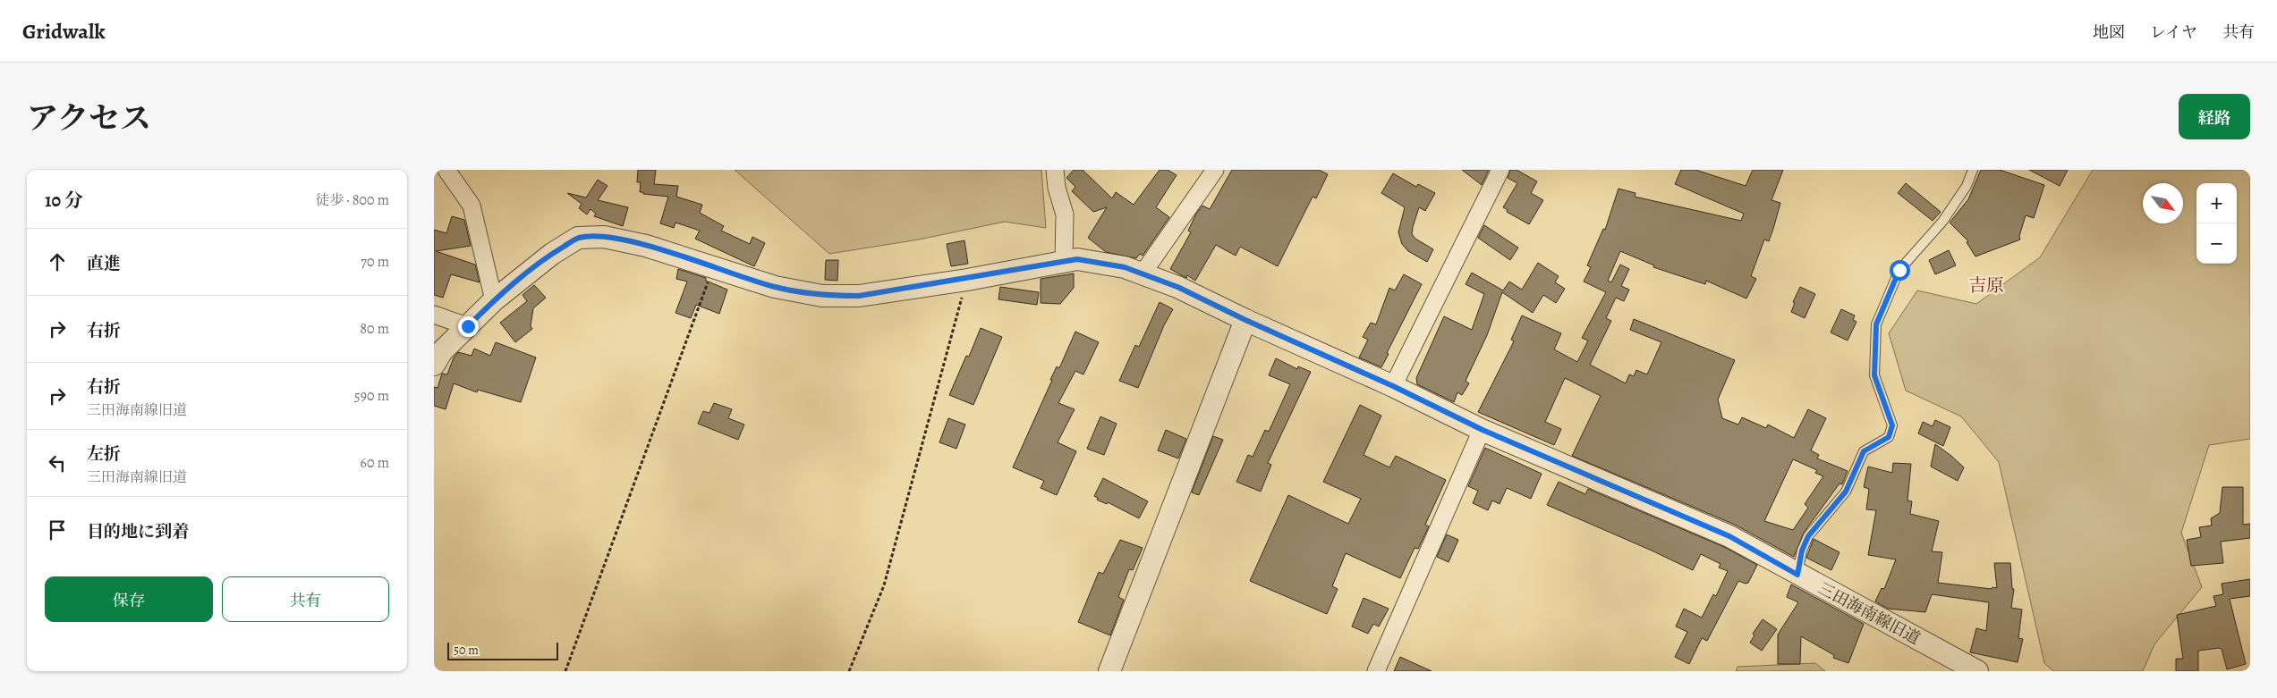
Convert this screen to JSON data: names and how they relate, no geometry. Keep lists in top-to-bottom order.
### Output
{
  "streets": {
    "street": ["三田海南線旧道"]
  },
  "districts": ["吉原"],
  "scale_bar": "50 m",
  "north": "bottom right",
  "page": {
    "header": "Gridwalk",
    "nav": ["地図", "レイヤ", "共有"],
    "title": "アクセス",
    "buttons": [
      "経路",
      ["保存", "共有"]
    ],
    "heading": ["10 分", "徒歩 · 800 m"],
    "map_buttons": ["+", "−"],
    "list": [
      ["直進", "70 m"],
      ["右折", "80 m"],
      ["右折", "三田海南線旧道", "590 m"],
      ["左折", "三田海南線旧道", "60 m"],
      "目的地に到着"
    ],
    "scale": "50 m"
  }
}
